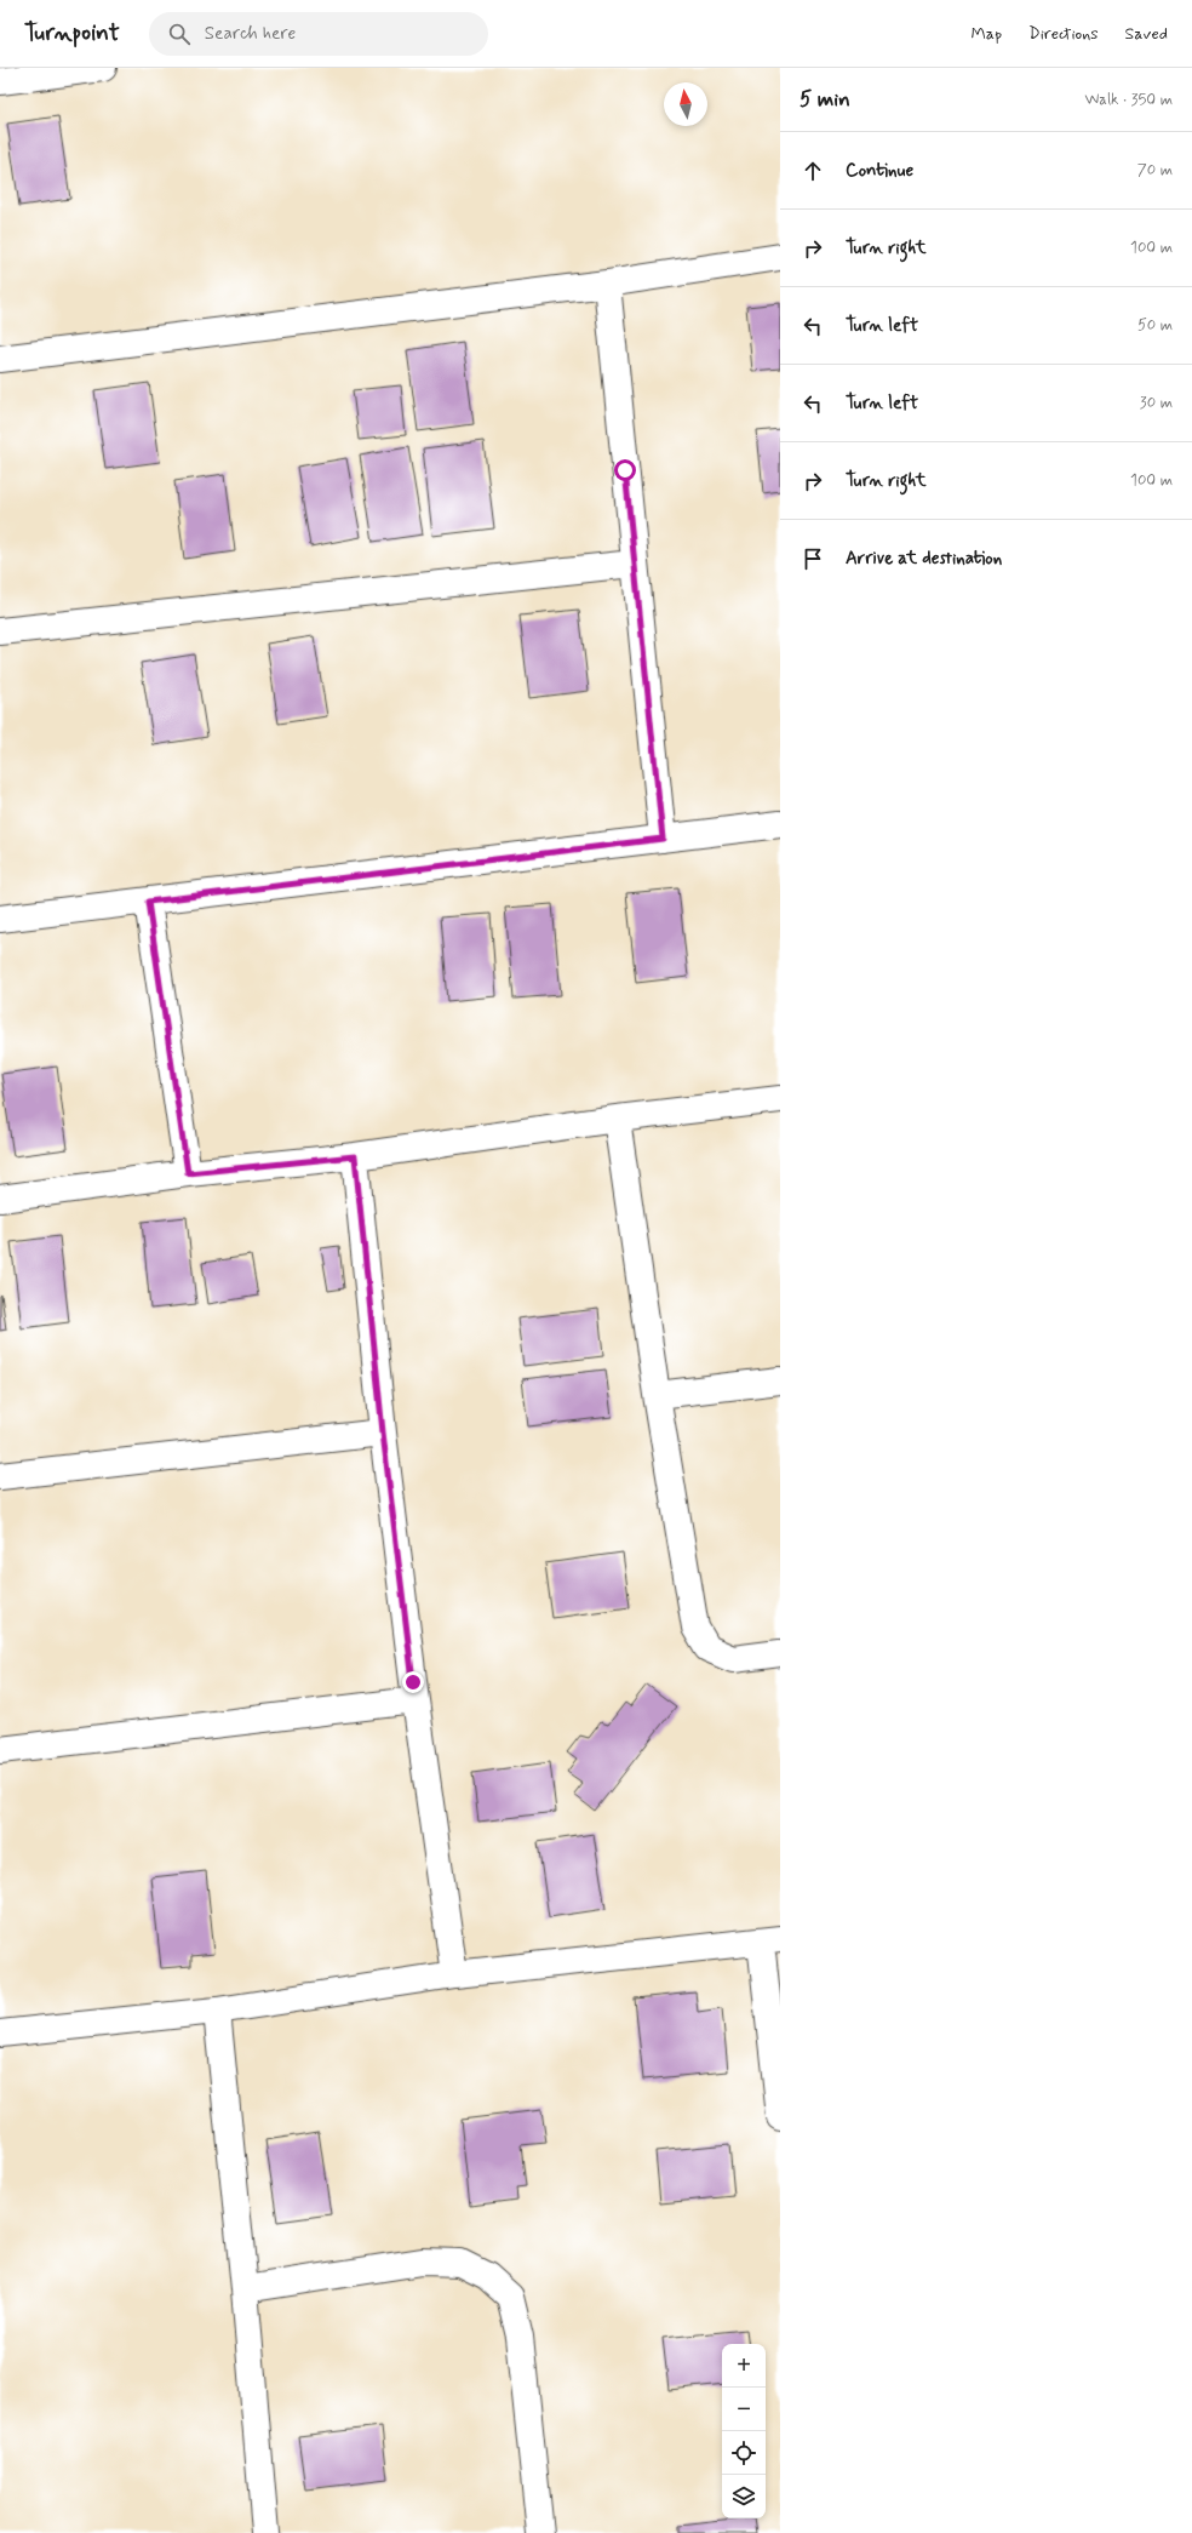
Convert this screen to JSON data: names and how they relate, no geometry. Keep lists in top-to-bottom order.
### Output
{
  "north": "top",
  "page": {
    "header": "Turnpoint",
    "search": "Search here",
    "nav": ["Map", "Directions", "Saved"],
    "heading": ["5 min", "Walk · 350 m"],
    "list": [
      ["Continue", "70 m"],
      ["Turn right", "100 m"],
      ["Turn left", "50 m"],
      ["Turn left", "30 m"],
      ["Turn right", "100 m"],
      "Arrive at destination"
    ],
    "map_buttons": ["+", "−"]
  }
}
